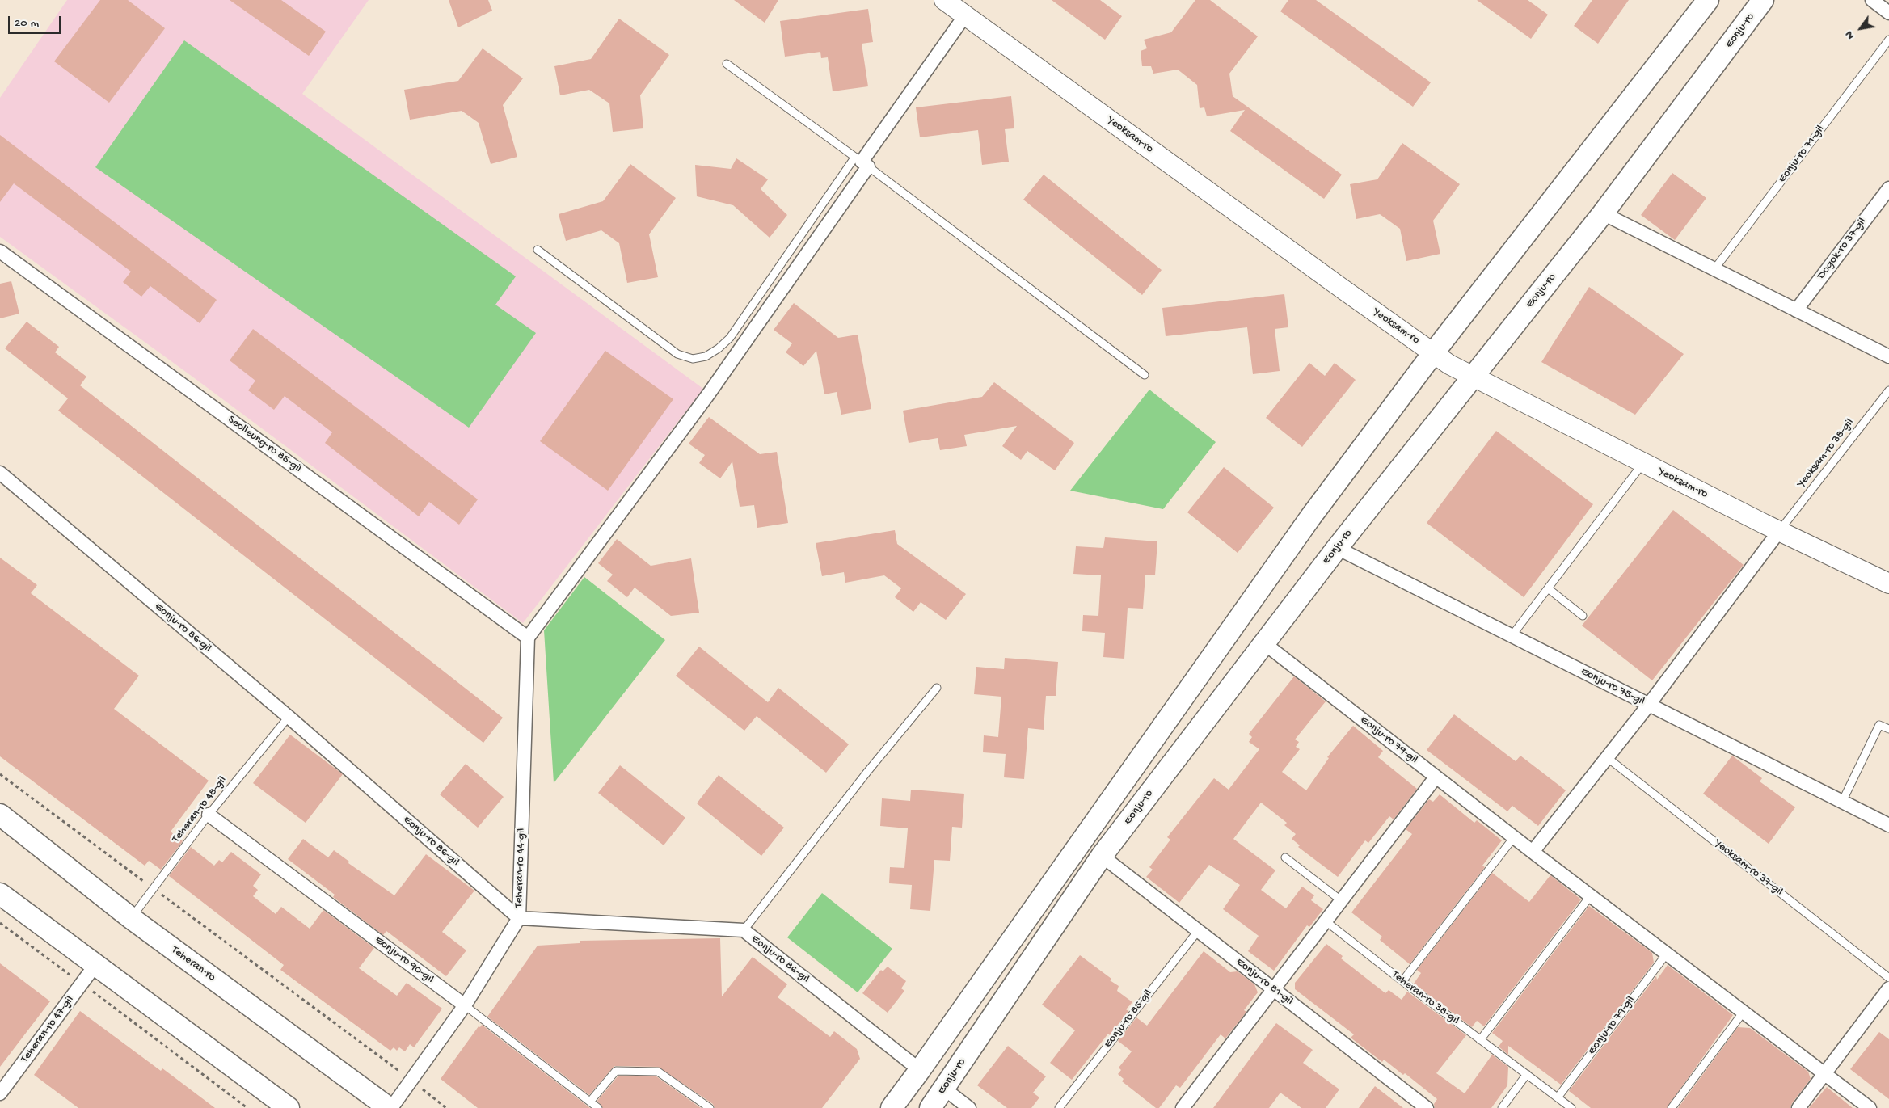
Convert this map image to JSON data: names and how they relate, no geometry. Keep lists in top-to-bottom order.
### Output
{
  "streets": {
    "main road": ["Eonju-ro", "Yeoksam-ro", "Teheran-ro"],
    "street": [
      "Dogok-ro 37-gil",
      "Seolleung-ro 85-gil",
      "Eonju-ro 86-gil",
      "Eonju-ro 75-gil",
      "Eonju-ro 79-gil",
      "Teheran-ro 44-gil",
      "Eonju-ro 90-gil",
      "Eonju-ro 81-gil",
      "Teheran-ro 47-gil"
    ],
    "lane": [
      "Eonju-ro 71-gil",
      "Yeoksam-ro 38-gil",
      "Teheran-ro 48-gil",
      "Yeoksam-ro 37-gil",
      "Teheran-ro 38-gil",
      "Eonju-ro 85-gil"
    ]
  },
  "crossings": [
    ["Eonju-ro", "Yeoksam-ro"],
    ["Eonju-ro", "Eonju-ro 75-gil"],
    ["Eonju-ro", "Eonju-ro 79-gil"],
    ["Eonju-ro", "Eonju-ro 81-gil"],
    ["Yeoksam-ro", "Yeoksam-ro 38-gil"],
    ["Seolleung-ro 85-gil", "Teheran-ro 44-gil"],
    ["Eonju-ro 86-gil", "Teheran-ro 48-gil"],
    ["Eonju-ro 86-gil", "Teheran-ro 44-gil"],
    ["Eonju-ro 79-gil", "Teheran-ro 38-gil"],
    ["Teheran-ro 48-gil", "Eonju-ro 90-gil"],
    ["Teheran-ro 48-gil", "Teheran-ro"],
    ["Teheran-ro 44-gil", "Eonju-ro 90-gil"],
    ["Teheran-ro 44-gil", "Teheran-ro"],
    ["Eonju-ro 81-gil", "Eonju-ro 85-gil"]
  ],
  "scale_bar": "20 m",
  "north": "bottom left"
}
